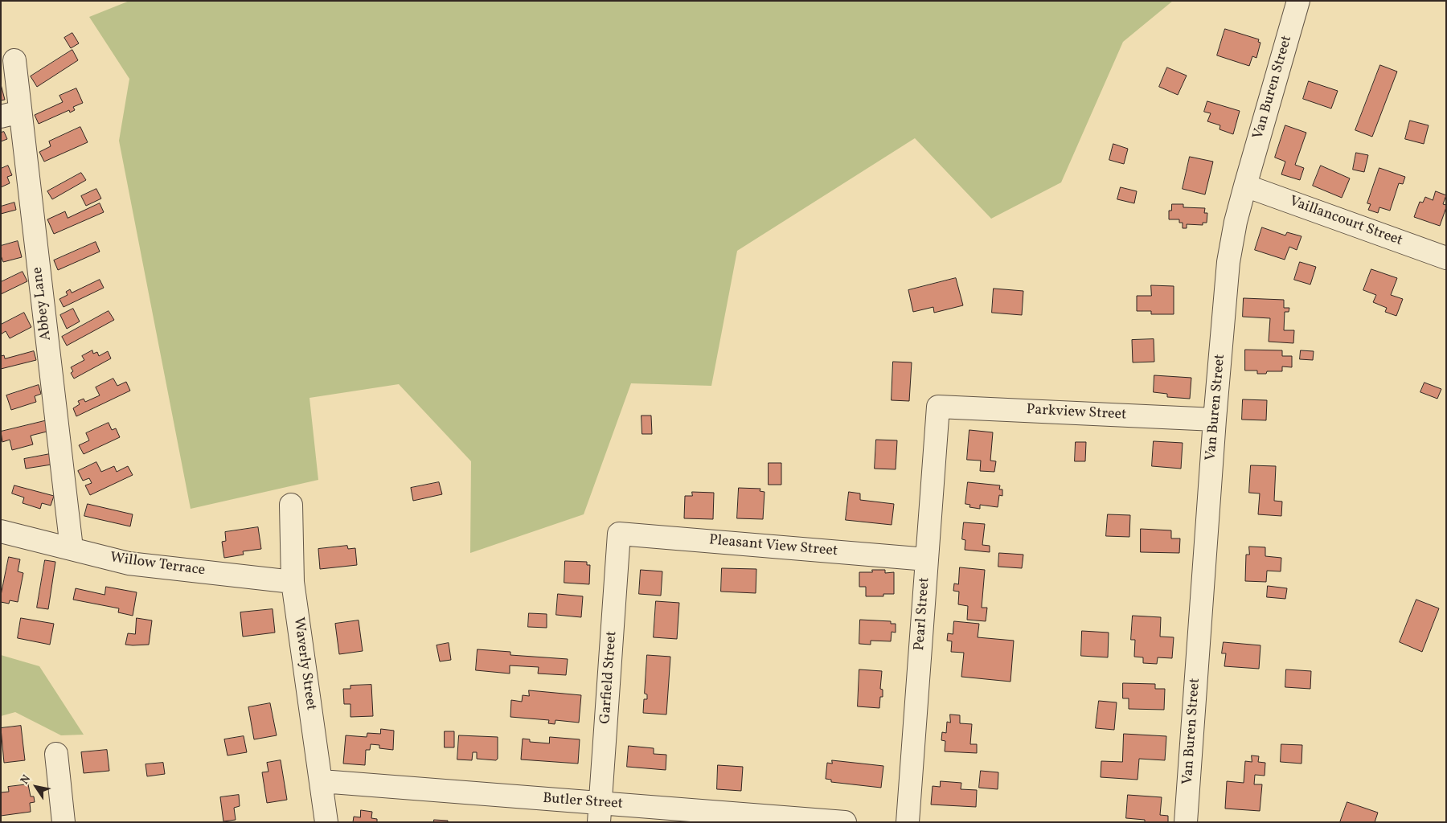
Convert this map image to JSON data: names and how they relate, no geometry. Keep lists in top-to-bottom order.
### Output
{
  "streets": {
    "street": [
      "Van Buren Street",
      "Vaillancourt Street",
      "Abbey Lane",
      "Parkview Street",
      "Pleasant View Street",
      "Willow Terrace",
      "Pearl Street",
      "Waverly Street",
      "Garfield Street",
      "Butler Street"
    ]
  },
  "crossings": [
    ["Van Buren Street", "Vaillancourt Street"],
    ["Van Buren Street", "Parkview Street"],
    ["Abbey Lane", "Willow Terrace"],
    ["Parkview Street", "Pearl Street"],
    ["Pleasant View Street", "Pearl Street"],
    ["Pleasant View Street", "Garfield Street"],
    ["Willow Terrace", "Waverly Street"],
    ["Waverly Street", "Butler Street"],
    ["Garfield Street", "Butler Street"]
  ],
  "north": "top left"
}
